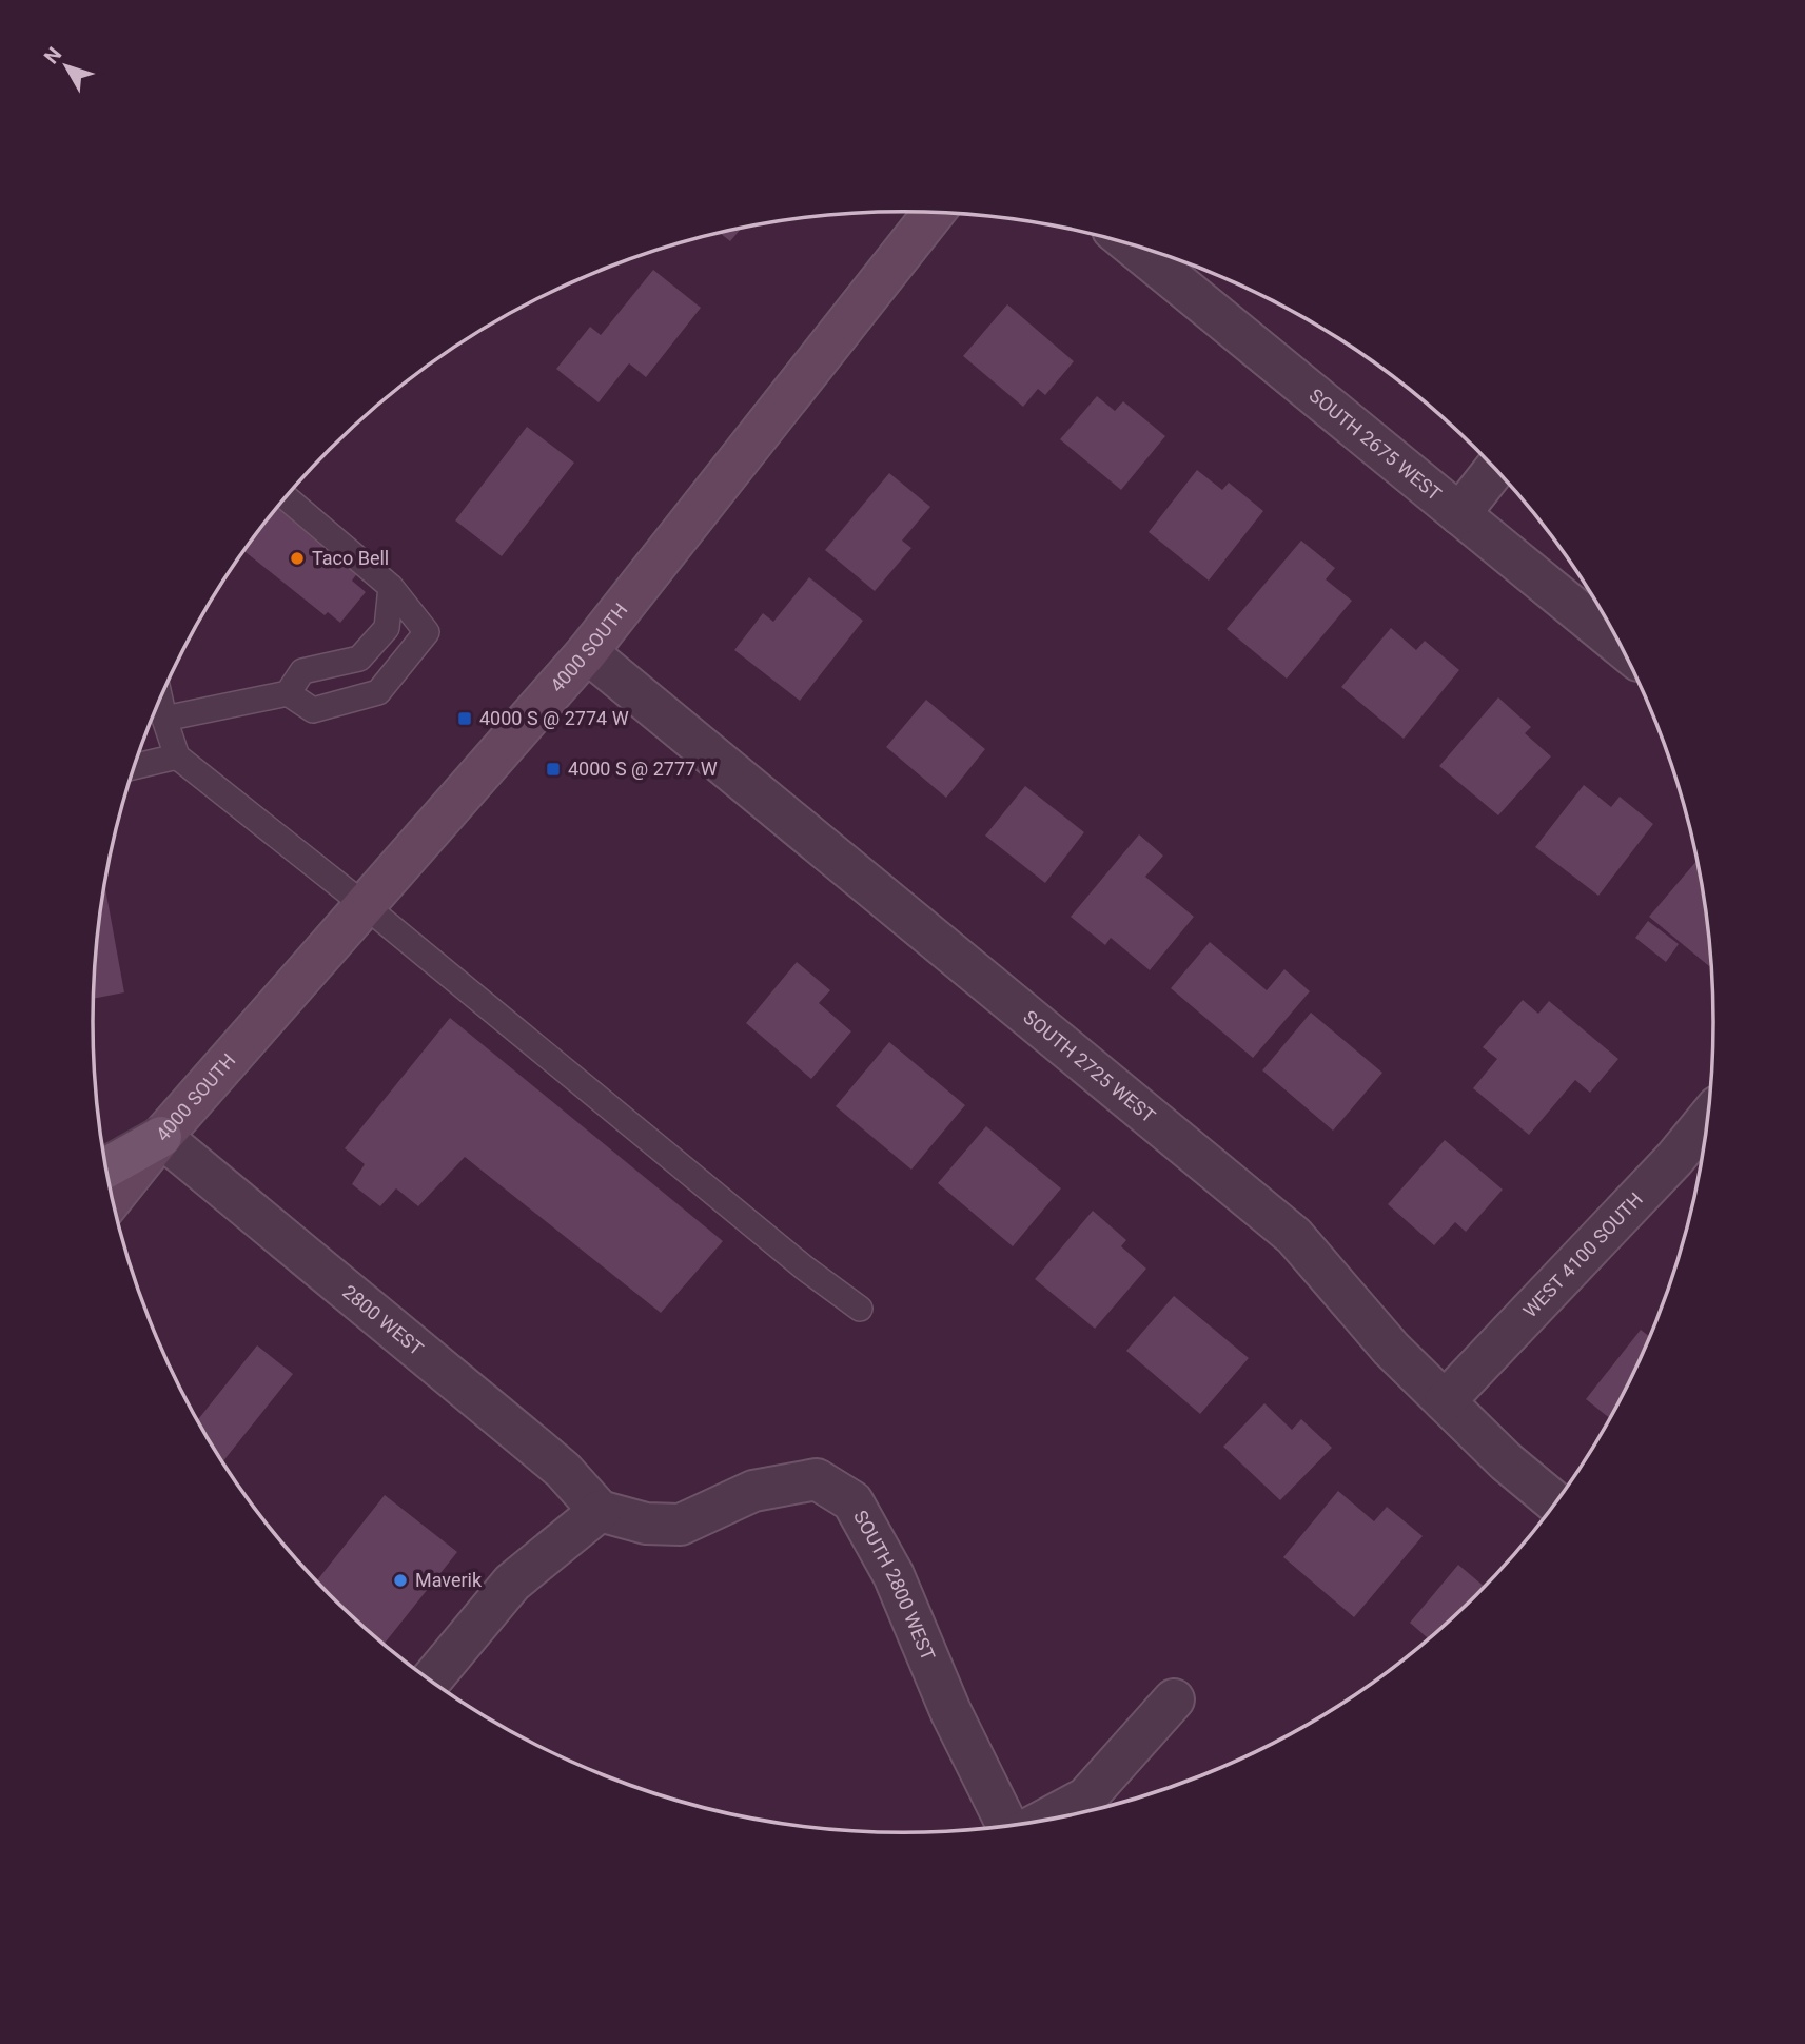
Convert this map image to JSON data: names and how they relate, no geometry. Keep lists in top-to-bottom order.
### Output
{
  "streets": {
    "street": [
      "SOUTH 2675 WEST",
      "4000 SOUTH",
      "SOUTH 2725 WEST",
      "WEST 4100 SOUTH",
      "2800 WEST",
      "SOUTH 2800 WEST"
    ]
  },
  "crossings": [
    ["4000 SOUTH", "SOUTH 2725 WEST"],
    ["4000 SOUTH", "2800 WEST"],
    ["SOUTH 2725 WEST", "WEST 4100 SOUTH"],
    ["2800 WEST", "SOUTH 2800 WEST"]
  ],
  "places": {
    "other": ["Taco Bell", "Maverik"],
    "transit": ["4000 S @ 2774 W", "4000 S @ 2777 W"]
  },
  "north": "top left"
}
